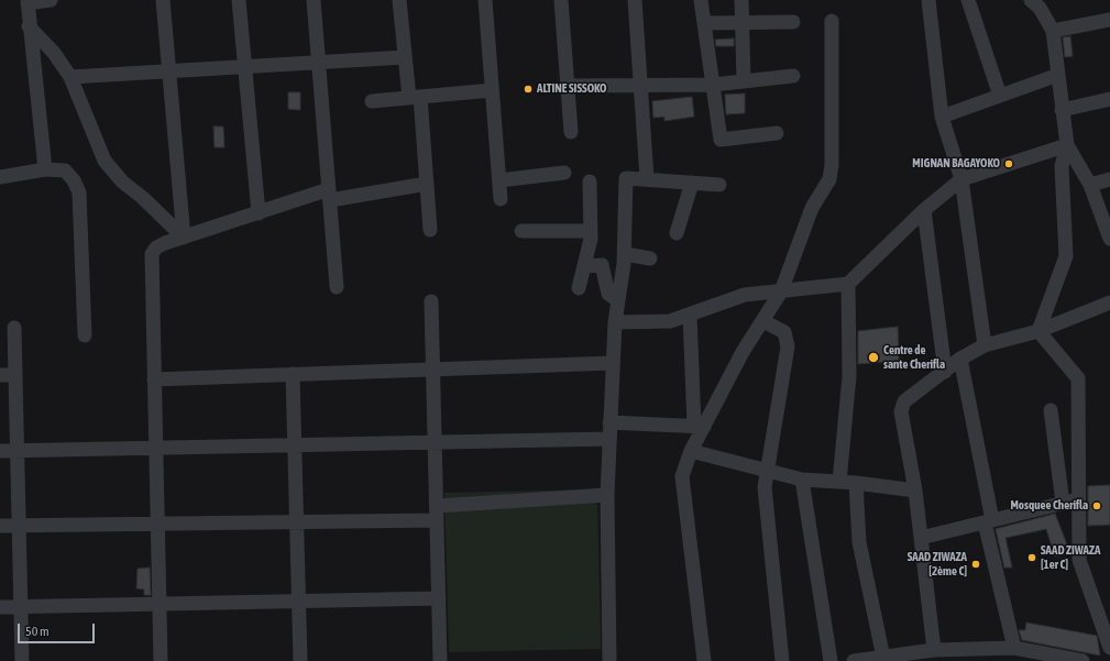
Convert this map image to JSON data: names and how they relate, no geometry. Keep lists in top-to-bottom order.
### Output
{
  "places": [
    "ALTINE SISSOKO",
    "MIGNAN BAGAYOKO",
    "Centre de sante Cherifla",
    "Mosquee Cherifla",
    "SAAD ZIWAZA [1er C]",
    "SAAD ZIWAZA [2ème C]"
  ],
  "scale_bar": "50 m"
}
